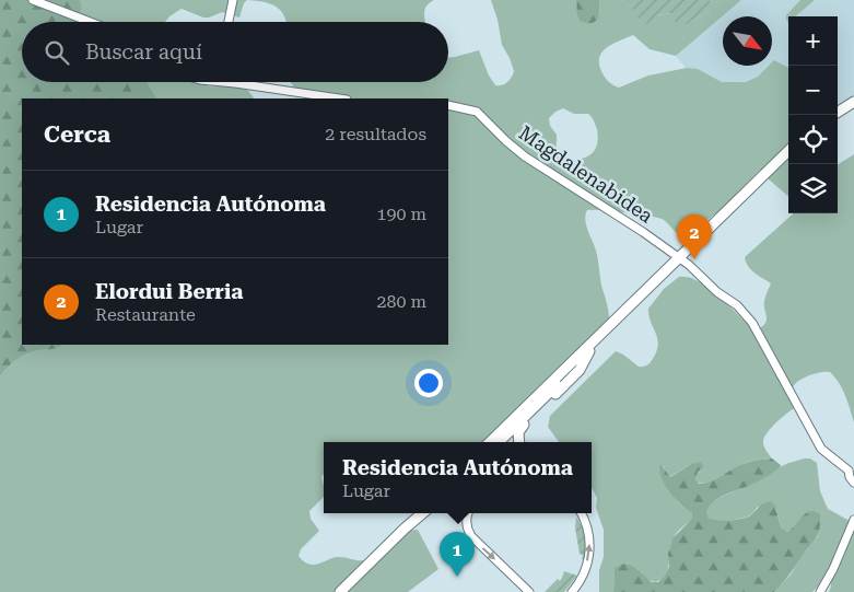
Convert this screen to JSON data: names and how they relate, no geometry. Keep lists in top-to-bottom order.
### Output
{
  "streets": {
    "street": ["Magdalenabidea"]
  },
  "north": "bottom right",
  "page": {
    "map_buttons": ["+", "−"],
    "search": "Buscar aquí",
    "heading": ["Cerca", "2 resultados"],
    "list": [
      {
        "mark": "1",
        "name": "Residencia Autónoma",
        "note": "Lugar",
        "value": "190 m"
      },
      {
        "mark": "2",
        "name": "Elordui Berria",
        "note": "Restaurante",
        "value": "280 m"
      }
    ],
    "pins": ["2", "1"],
    "popup": ["Residencia Autónoma", "Lugar"]
  }
}
